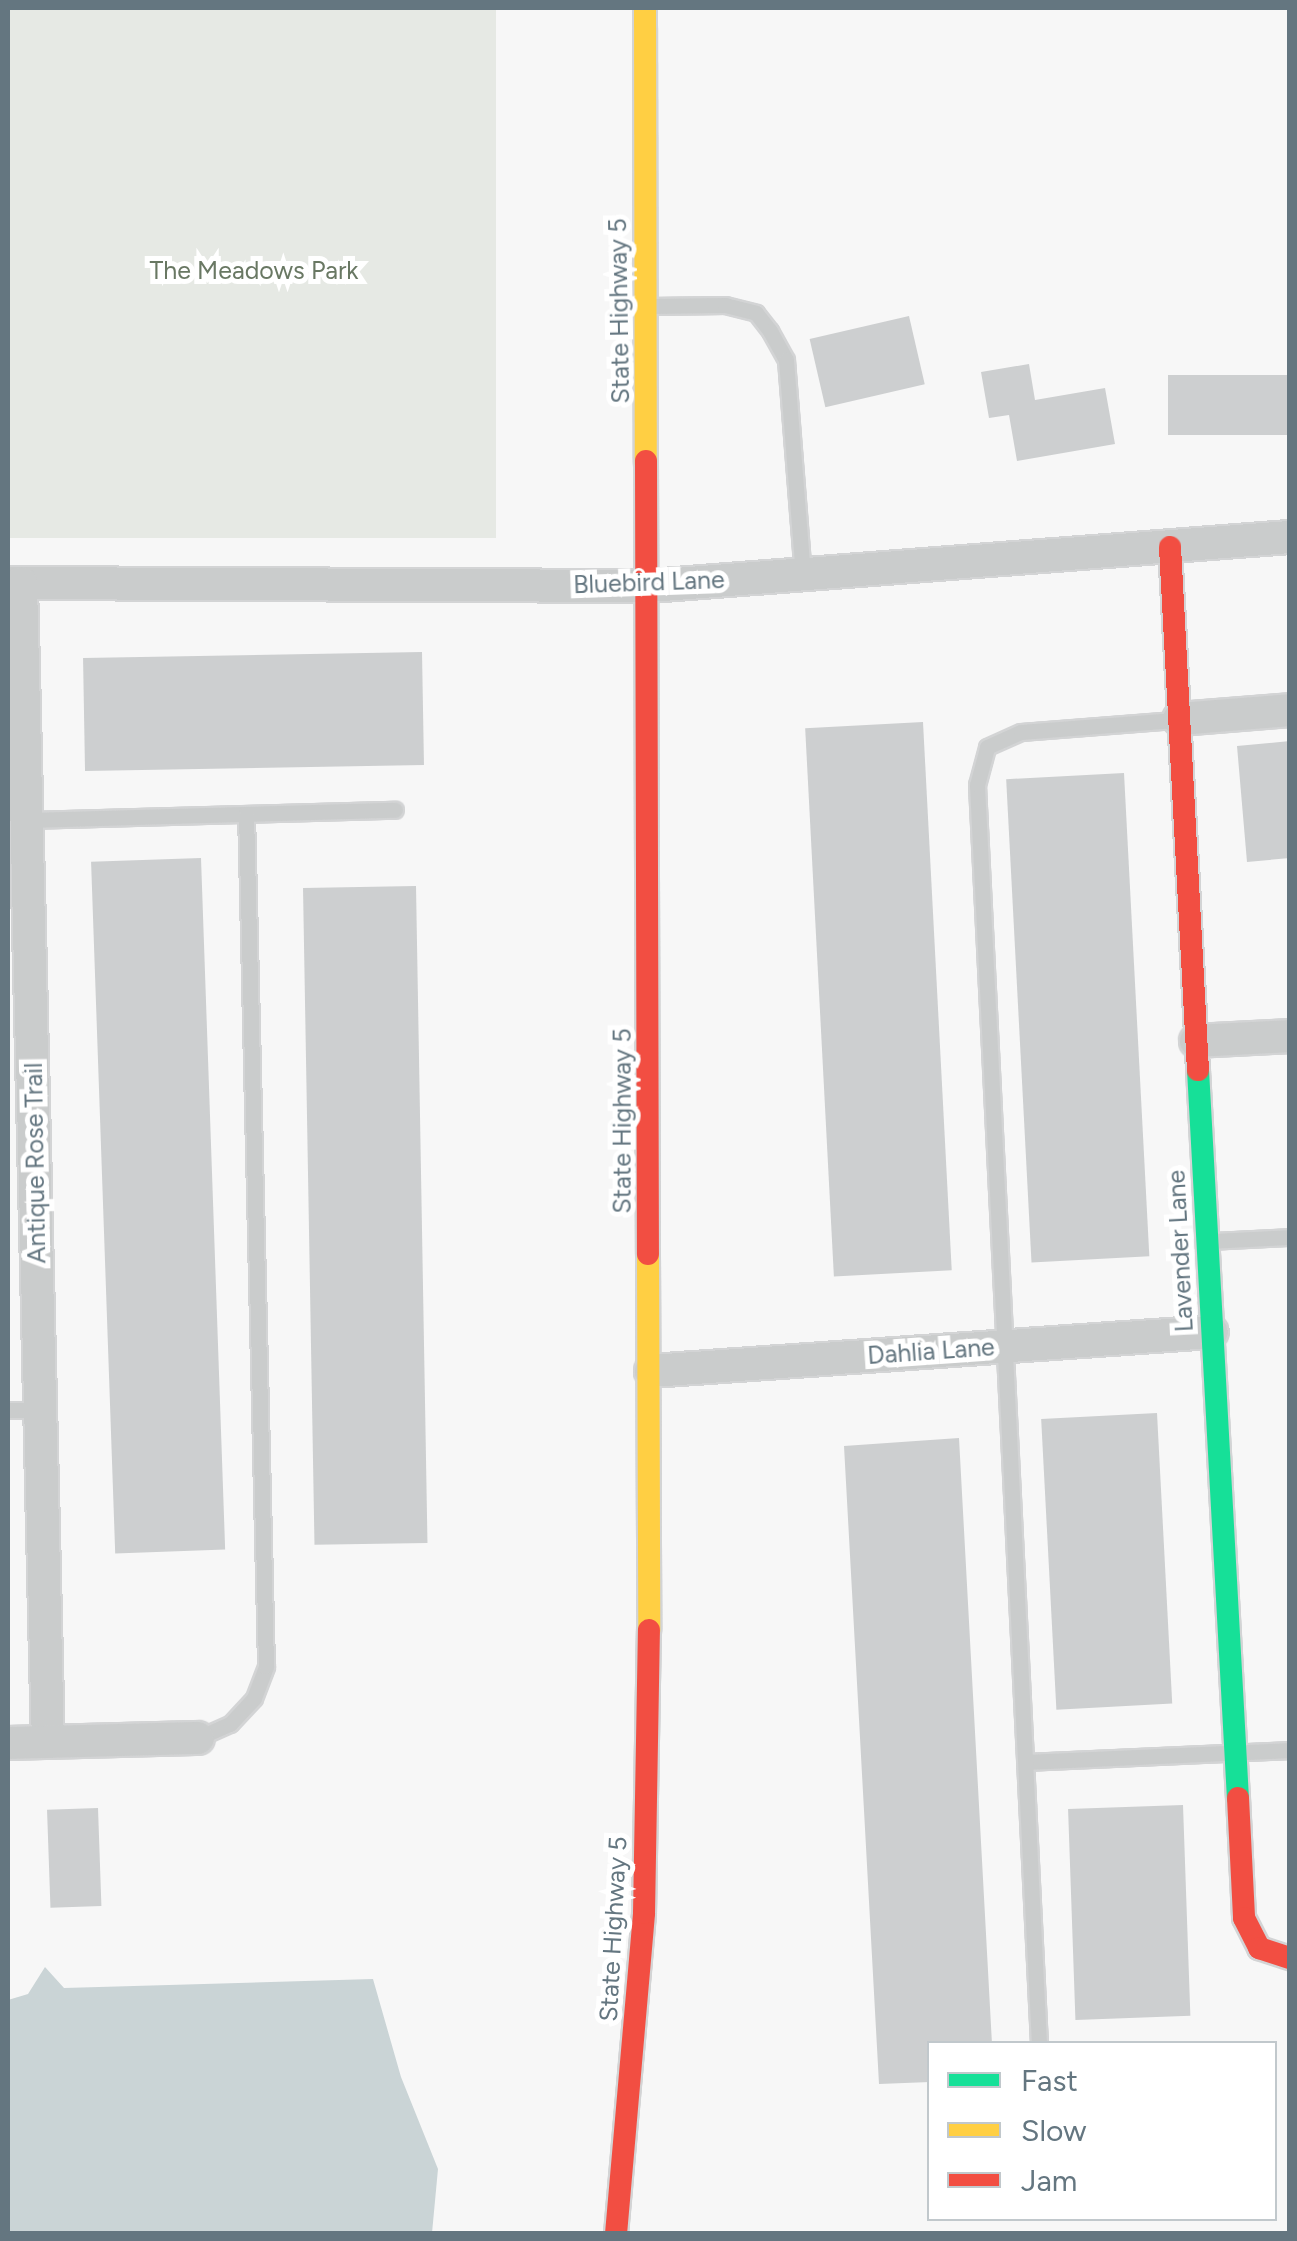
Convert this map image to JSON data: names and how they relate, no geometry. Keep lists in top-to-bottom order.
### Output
{
  "streets": {
    "main road": ["State Highway 5", "Lavender Lane"],
    "street": ["Bluebird Lane", "Antique Rose Trail", "Dahlia Lane"]
  },
  "crossings": [
    ["State Highway 5", "Bluebird Lane"],
    ["State Highway 5", "Dahlia Lane"],
    ["Bluebird Lane", "Antique Rose Trail"],
    ["Bluebird Lane", "Lavender Lane"],
    ["Lavender Lane", "Dahlia Lane"]
  ],
  "parks": ["The Meadows Park"],
  "legend": ["Fast", "Slow", "Jam"]
}
